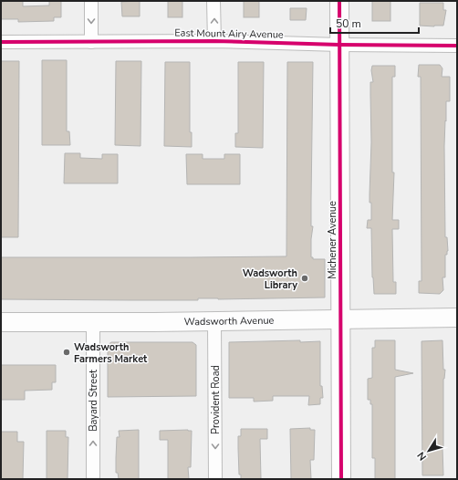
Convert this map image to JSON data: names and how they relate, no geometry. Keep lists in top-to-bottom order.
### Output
{
  "streets": {
    "street": [
      "East Mount Airy Avenue",
      "Michener Avenue",
      "Wadsworth Avenue",
      "Provident Road",
      "Bayard Street"
    ]
  },
  "crossings": [
    ["East Mount Airy Avenue", "Michener Avenue"],
    ["Michener Avenue", "Wadsworth Avenue"],
    ["Wadsworth Avenue", "Provident Road"],
    ["Wadsworth Avenue", "Bayard Street"]
  ],
  "one_way": ["Provident Road", "Bayard Street"],
  "places": ["Wadsworth Library", "Wadsworth Farmers Market"],
  "scale_bar": "50 m",
  "north": "bottom left"
}
